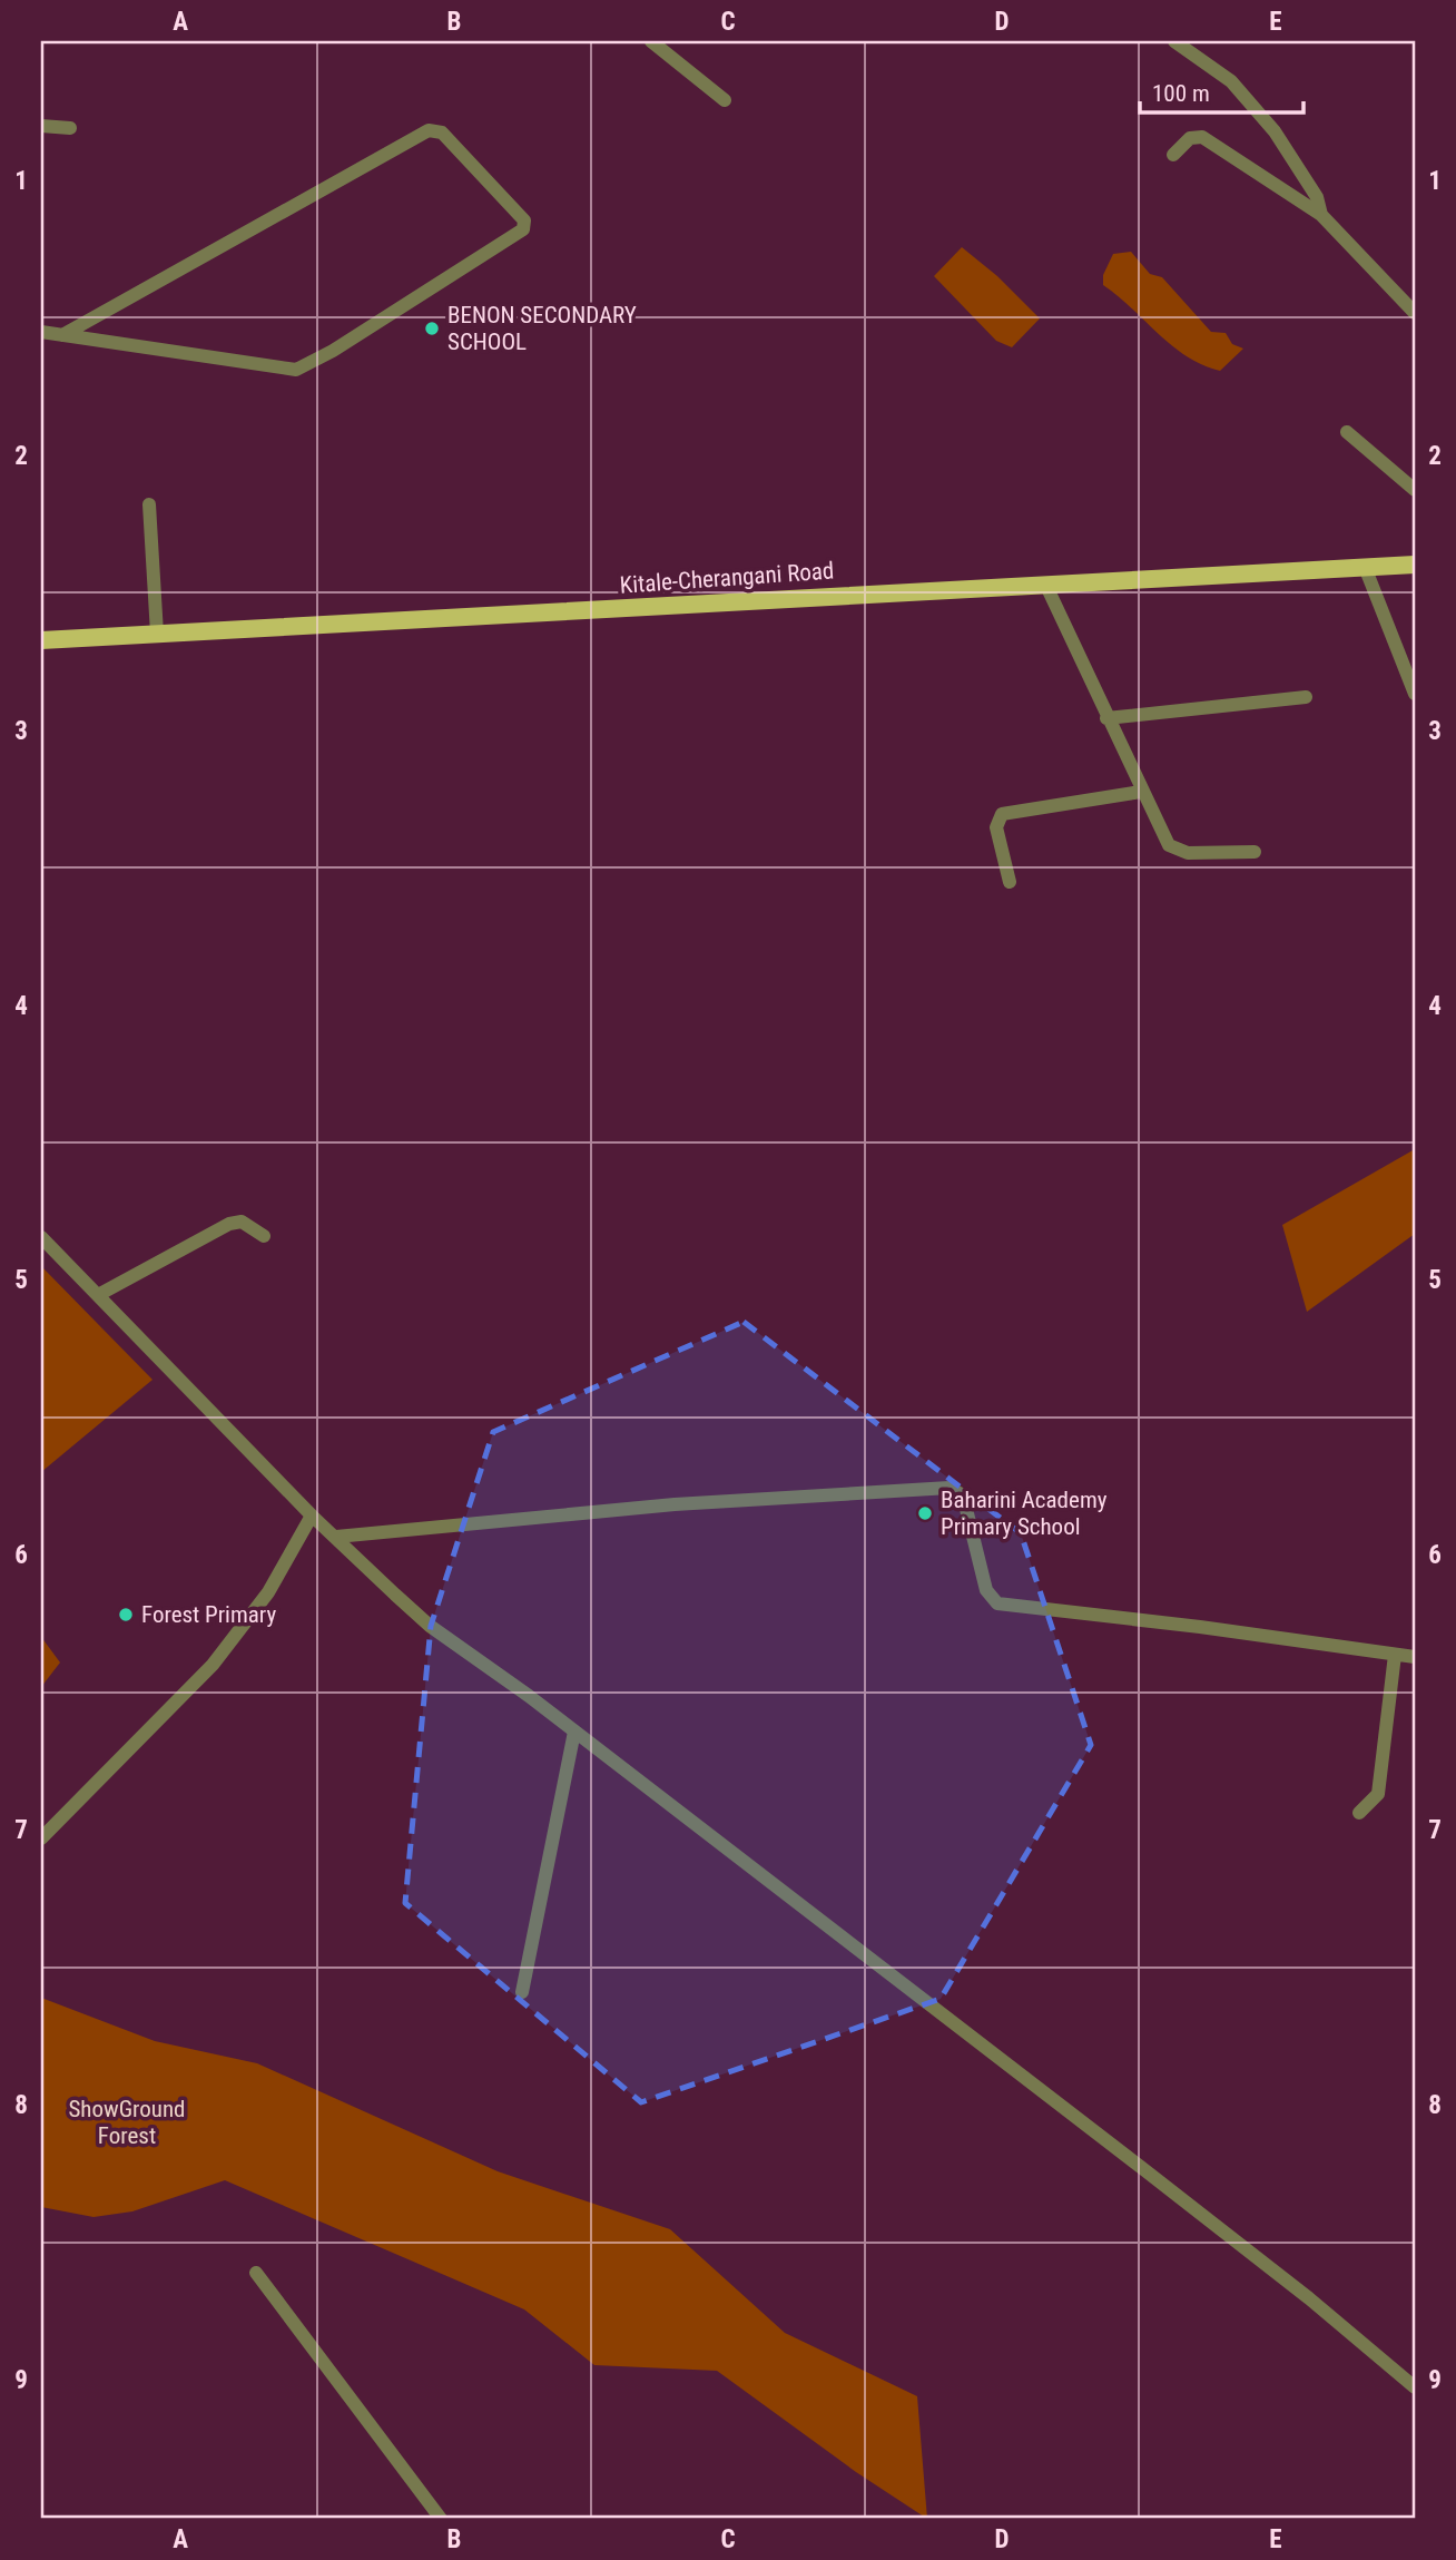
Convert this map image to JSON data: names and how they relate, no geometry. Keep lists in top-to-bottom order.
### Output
{
  "streets": {
    "main road": ["Kitale-Cherangani Road"]
  },
  "parks": ["ShowGround Forest"],
  "places": ["BENON SECONDARY SCHOOL", "Baharini Academy Primary School", "Forest Primary"],
  "scale_bar": "100 m",
  "grid": {
    "columns": [
      "A",
      "B",
      "C",
      "D",
      "E"
    ],
    "rows": [
      "1",
      "2",
      "3",
      "4",
      "5",
      "6",
      "7",
      "8",
      "9"
    ]
  }
}
